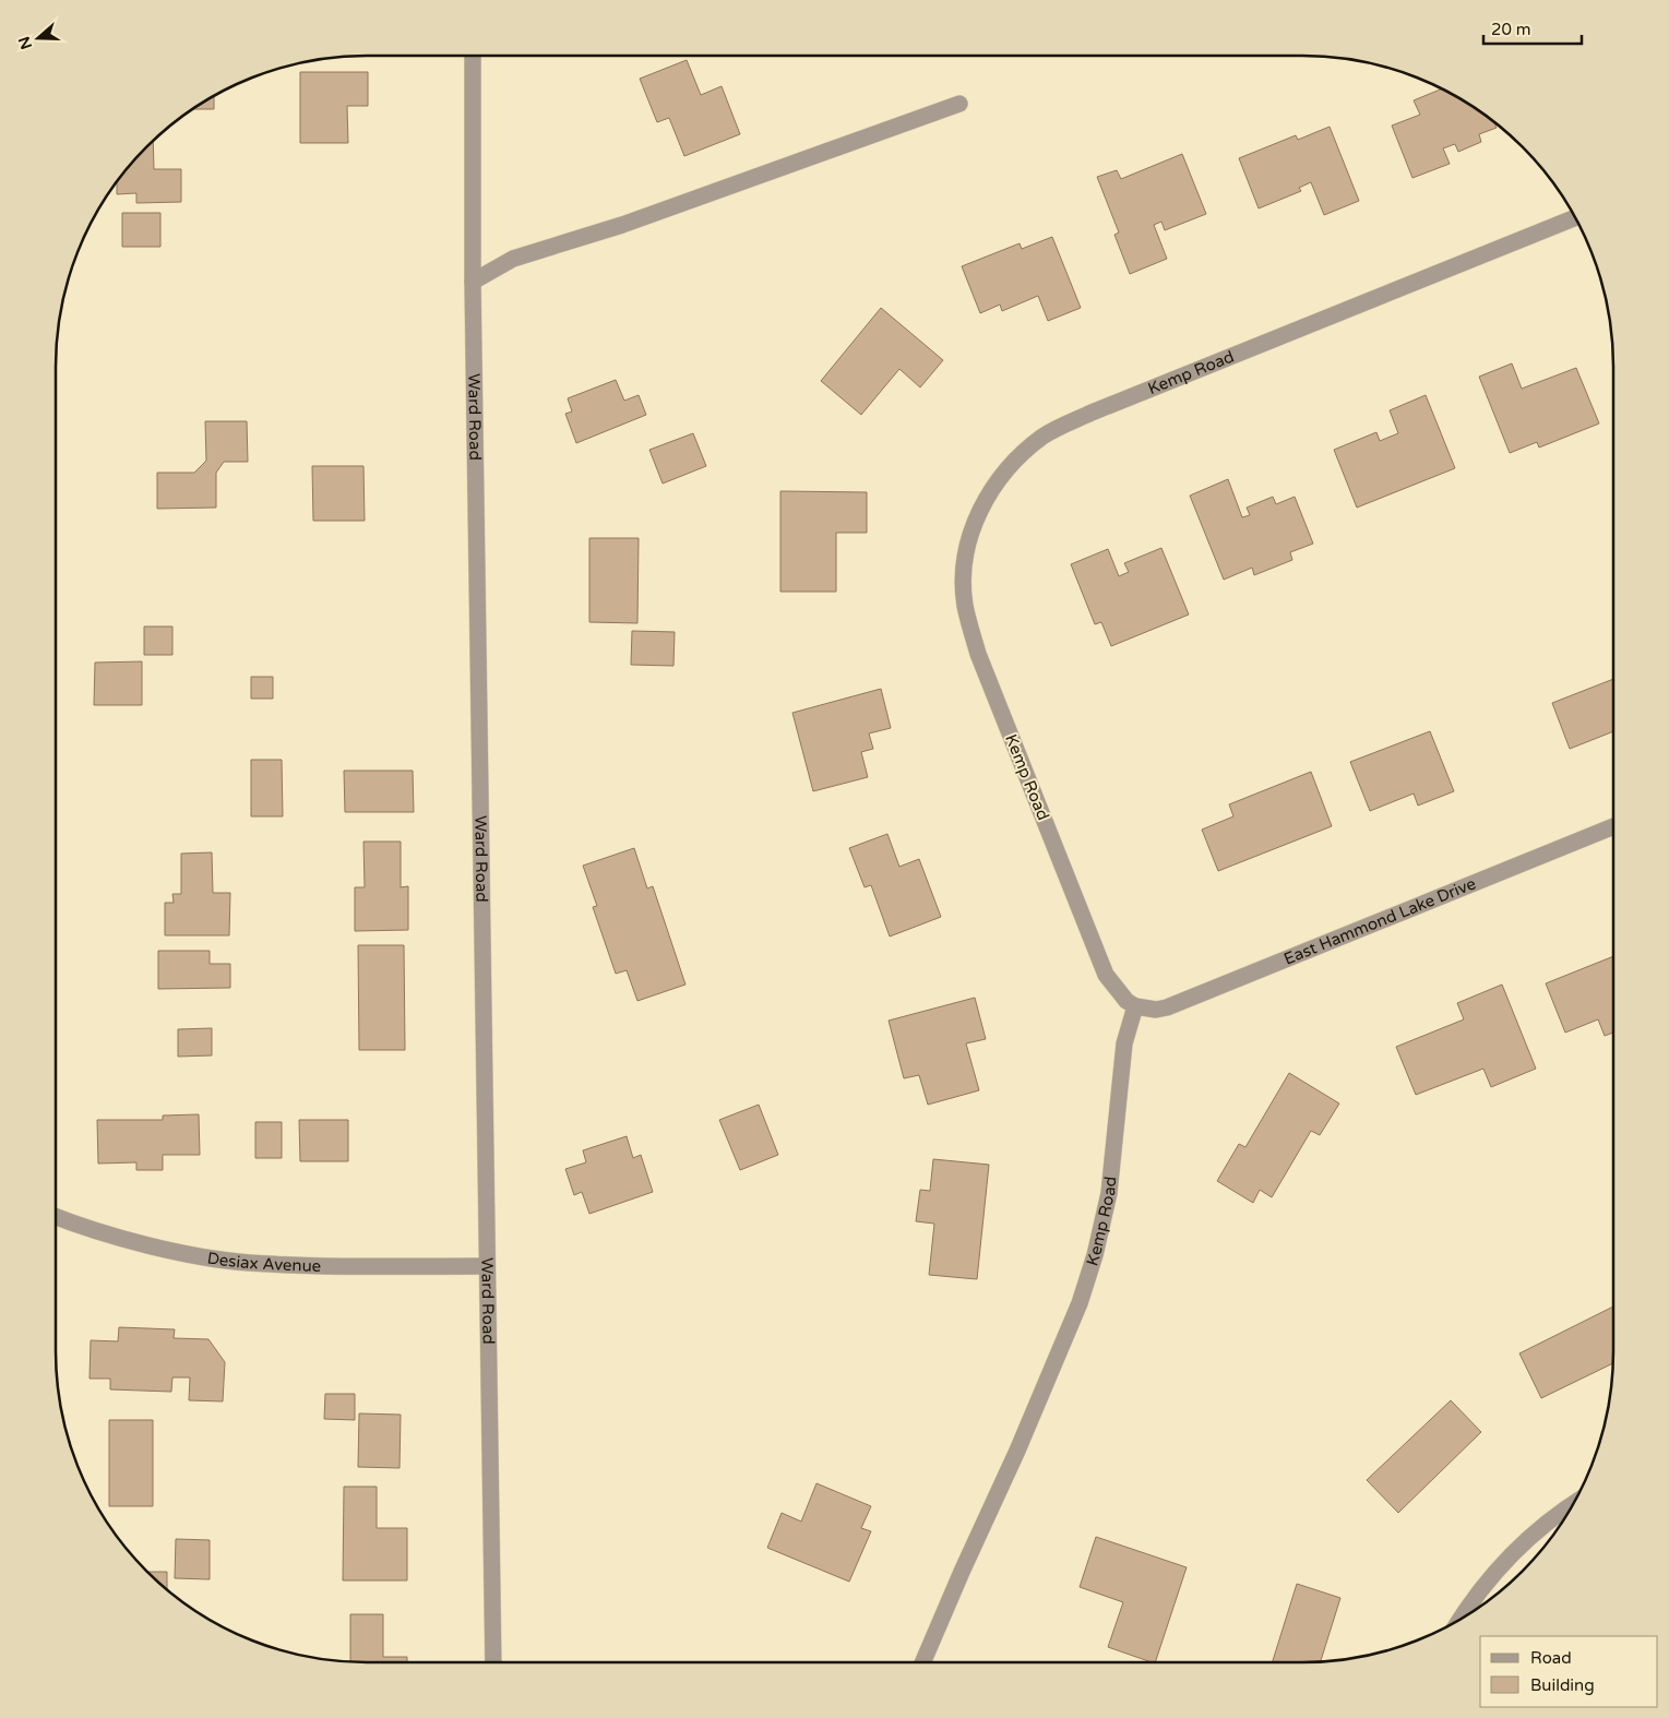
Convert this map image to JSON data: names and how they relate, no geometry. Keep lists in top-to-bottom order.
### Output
{
  "streets": {
    "street": [
      "Kemp Road",
      "Ward Road",
      "East Hammond Lake Drive",
      "Desiax Avenue"
    ]
  },
  "crossings": [
    ["Kemp Road", "East Hammond Lake Drive"],
    ["Ward Road", "Desiax Avenue"]
  ],
  "legend": ["Road", "Building"],
  "scale_bar": "20 m",
  "north": "left"
}
